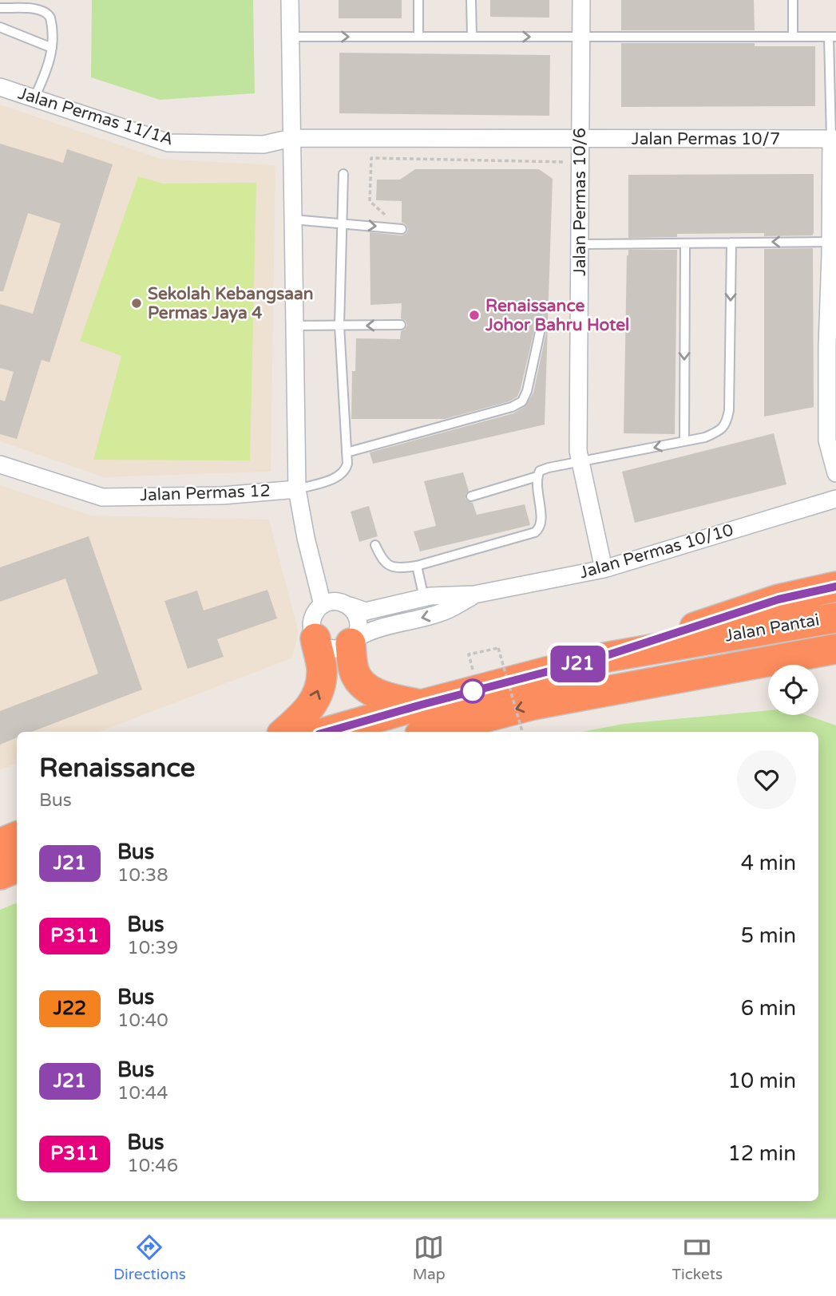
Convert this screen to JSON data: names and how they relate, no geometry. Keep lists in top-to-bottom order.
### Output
{
  "streets": {
    "highway": ["Jalan Pantai"],
    "street": [
      "Jalan Permas 11/1A",
      "Jalan Permas 10/7",
      "Jalan Permas 10/6",
      "Jalan Permas 12",
      "Jalan Permas 10/10"
    ]
  },
  "crossings": [
    ["Jalan Permas 11/1A", "Jalan Permas 10/7"],
    ["Jalan Permas 11/1A", "Jalan Permas 10/6"],
    ["Jalan Permas 10/7", "Jalan Permas 10/6"],
    ["Jalan Permas 10/6", "Jalan Permas 10/10"]
  ],
  "places": ["Sekolah Kebangsaan Permas Jaya 4", "Renaissance Johor Bahru Hotel"],
  "lines": ["bus line J21"],
  "page": {
    "on_map": "J21",
    "heading": ["Renaissance", "Bus"],
    "list": [
      {
        "mark": "J21",
        "name": "Bus",
        "note": "10:38",
        "value": "4 min"
      },
      {
        "mark": "P311",
        "name": "Bus",
        "note": "10:39",
        "value": "5 min"
      },
      {
        "mark": "J22",
        "name": "Bus",
        "note": "10:40",
        "value": "6 min"
      },
      {
        "mark": "J21",
        "name": "Bus",
        "note": "10:44",
        "value": "10 min"
      },
      {
        "mark": "P311",
        "name": "Bus",
        "note": "10:46",
        "value": "12 min"
      }
    ],
    "tabs": ["Directions", "Map", "Tickets"]
  }
}
